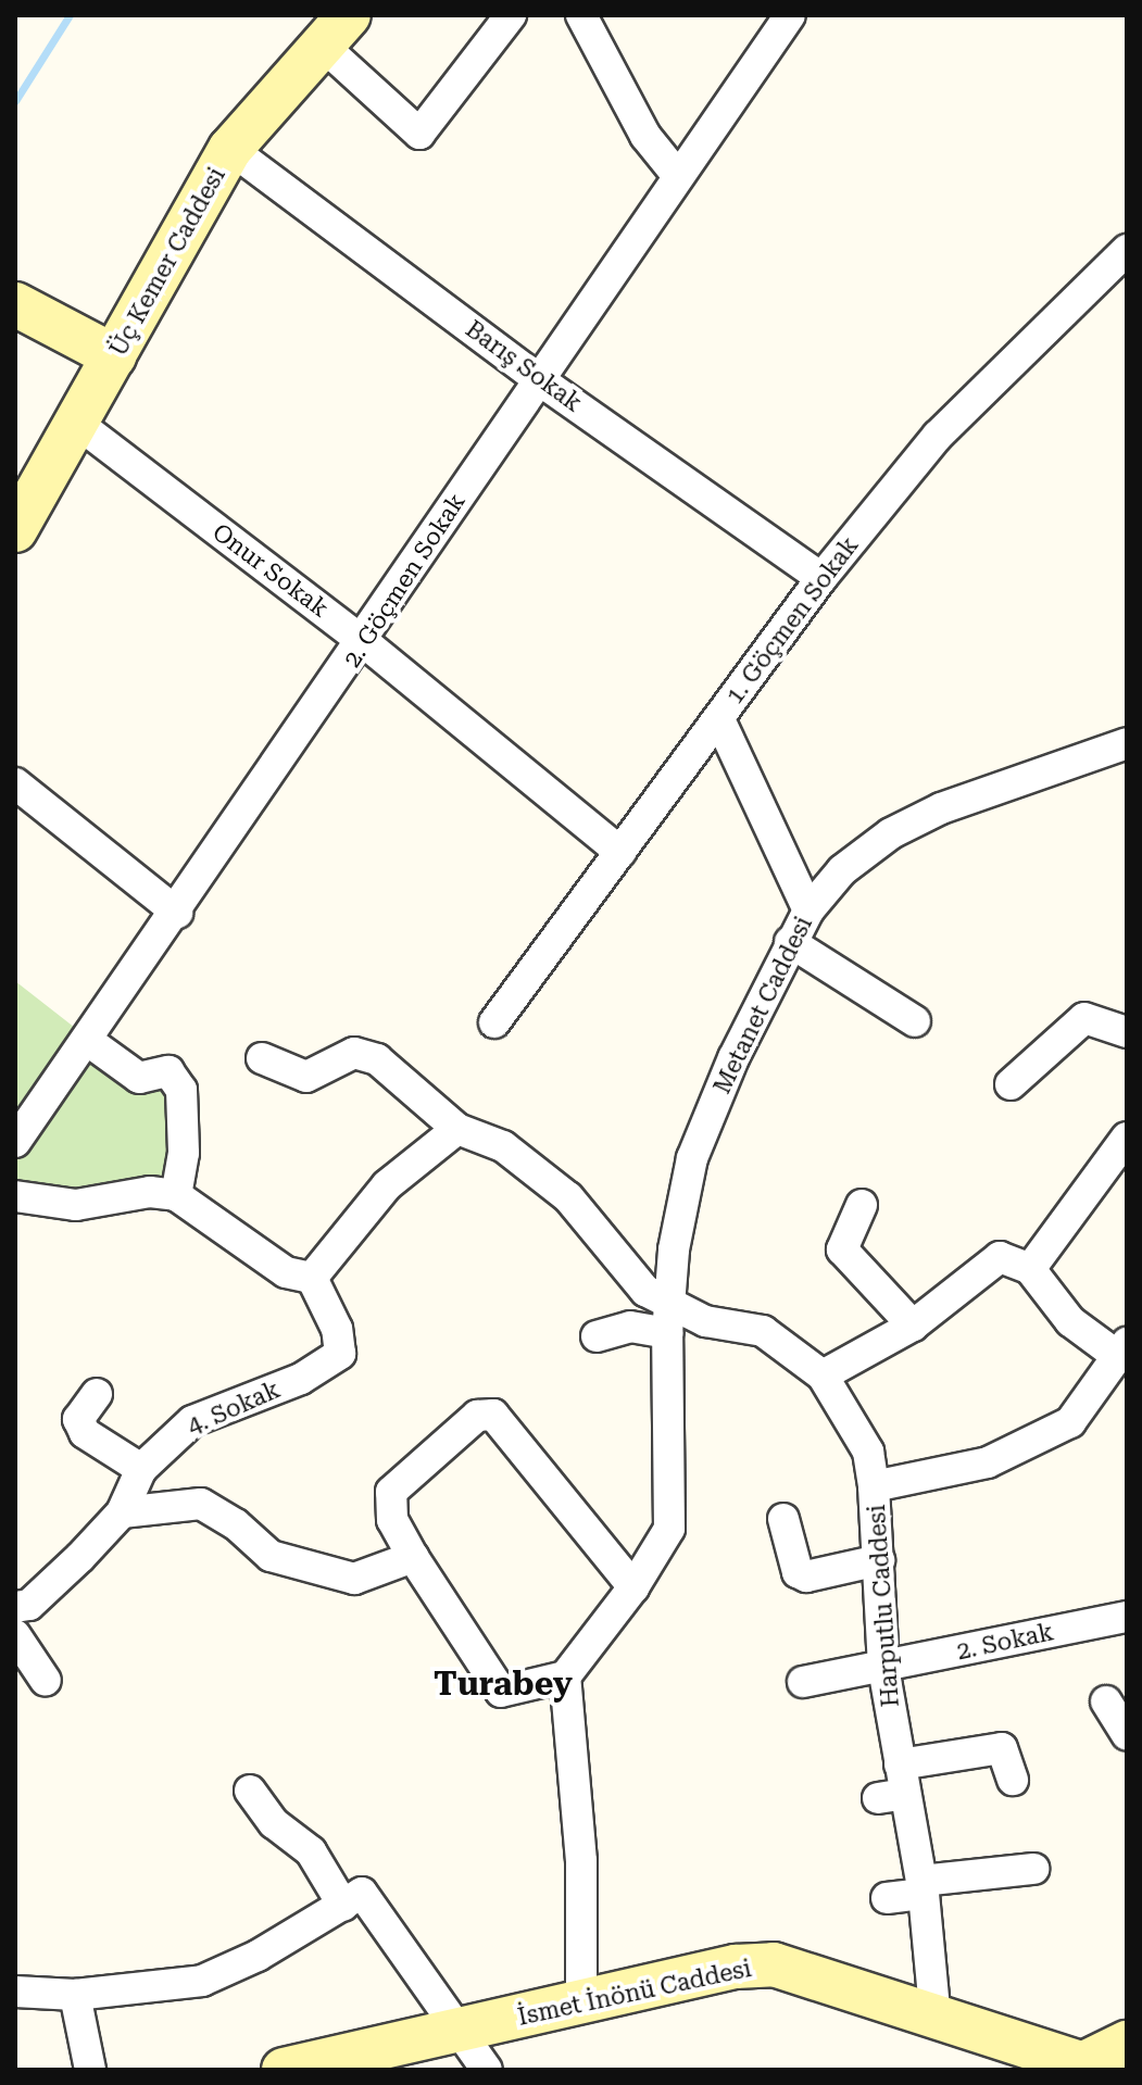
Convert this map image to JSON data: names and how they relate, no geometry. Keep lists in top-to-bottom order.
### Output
{
  "streets": {
    "main road": ["Üç Kemer Caddesi", "İsmet İnönü Caddesi"],
    "street": [
      "Barış Sokak",
      "Onur Sokak",
      "2. Göçmen Sokak",
      "1. Göçmen Sokak",
      "Metanet Caddesi",
      "4. Sokak",
      "Harputlu Caddesi",
      "2. Sokak"
    ]
  },
  "crossings": [
    ["Üç Kemer Caddesi", "Barış Sokak"],
    ["Üç Kemer Caddesi", "Onur Sokak"],
    ["Barış Sokak", "2. Göçmen Sokak"],
    ["Barış Sokak", "1. Göçmen Sokak"],
    ["Onur Sokak", "2. Göçmen Sokak"],
    ["Onur Sokak", "1. Göçmen Sokak"],
    ["Metanet Caddesi", "Harputlu Caddesi"],
    ["Harputlu Caddesi", "2. Sokak"],
    ["Harputlu Caddesi", "İsmet İnönü Caddesi"]
  ],
  "districts": ["Turabey"]
}
